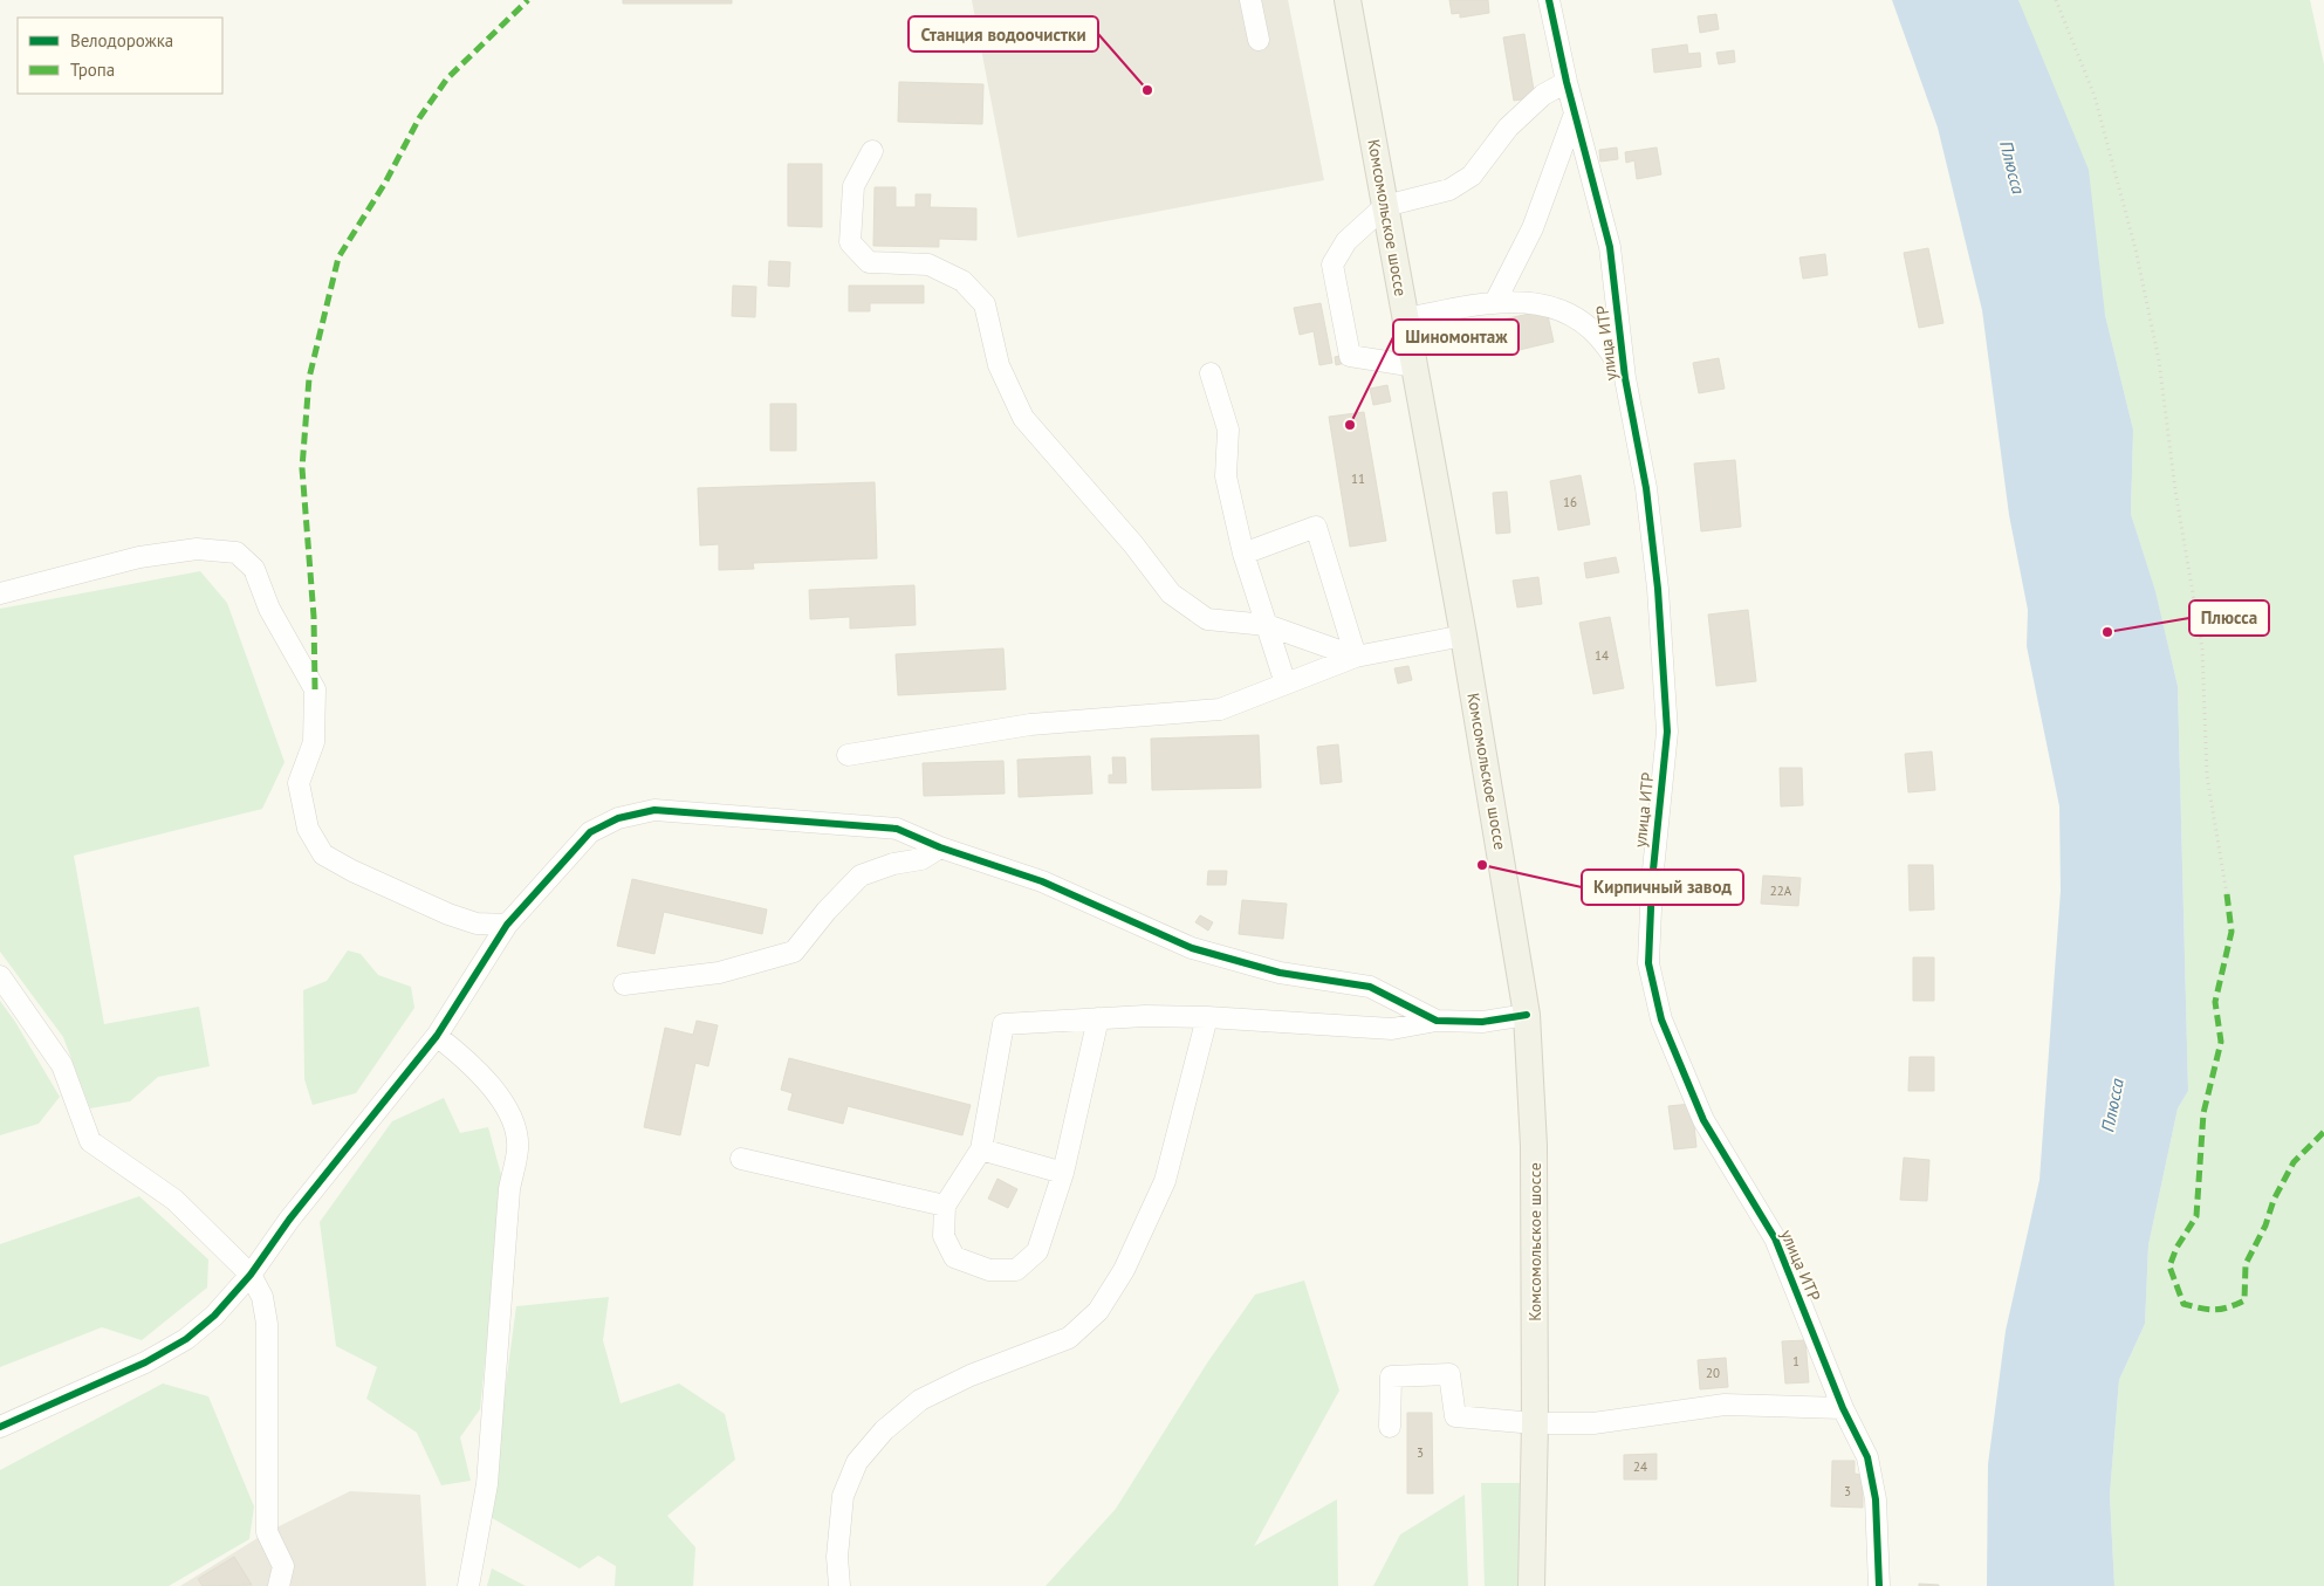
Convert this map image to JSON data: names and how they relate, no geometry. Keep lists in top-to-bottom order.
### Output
{
  "streets": {
    "main road": ["Комсомольское шоссе"],
    "street": ["улица ИТР"]
  },
  "crossings": [
    ["Комсомольское шоссе", "улица ИТР"]
  ],
  "water": ["Плюсса"],
  "places": [
    "Станция водоочистки",
    "Шиномонтаж",
    "Плюсса",
    "Кирпичный завод"
  ],
  "house_numbers": [
    "11",
    "16",
    "14",
    "22А",
    "1",
    "20",
    "3",
    "24",
    "3"
  ],
  "legend": ["Велодорожка", "Тропа"]
}
